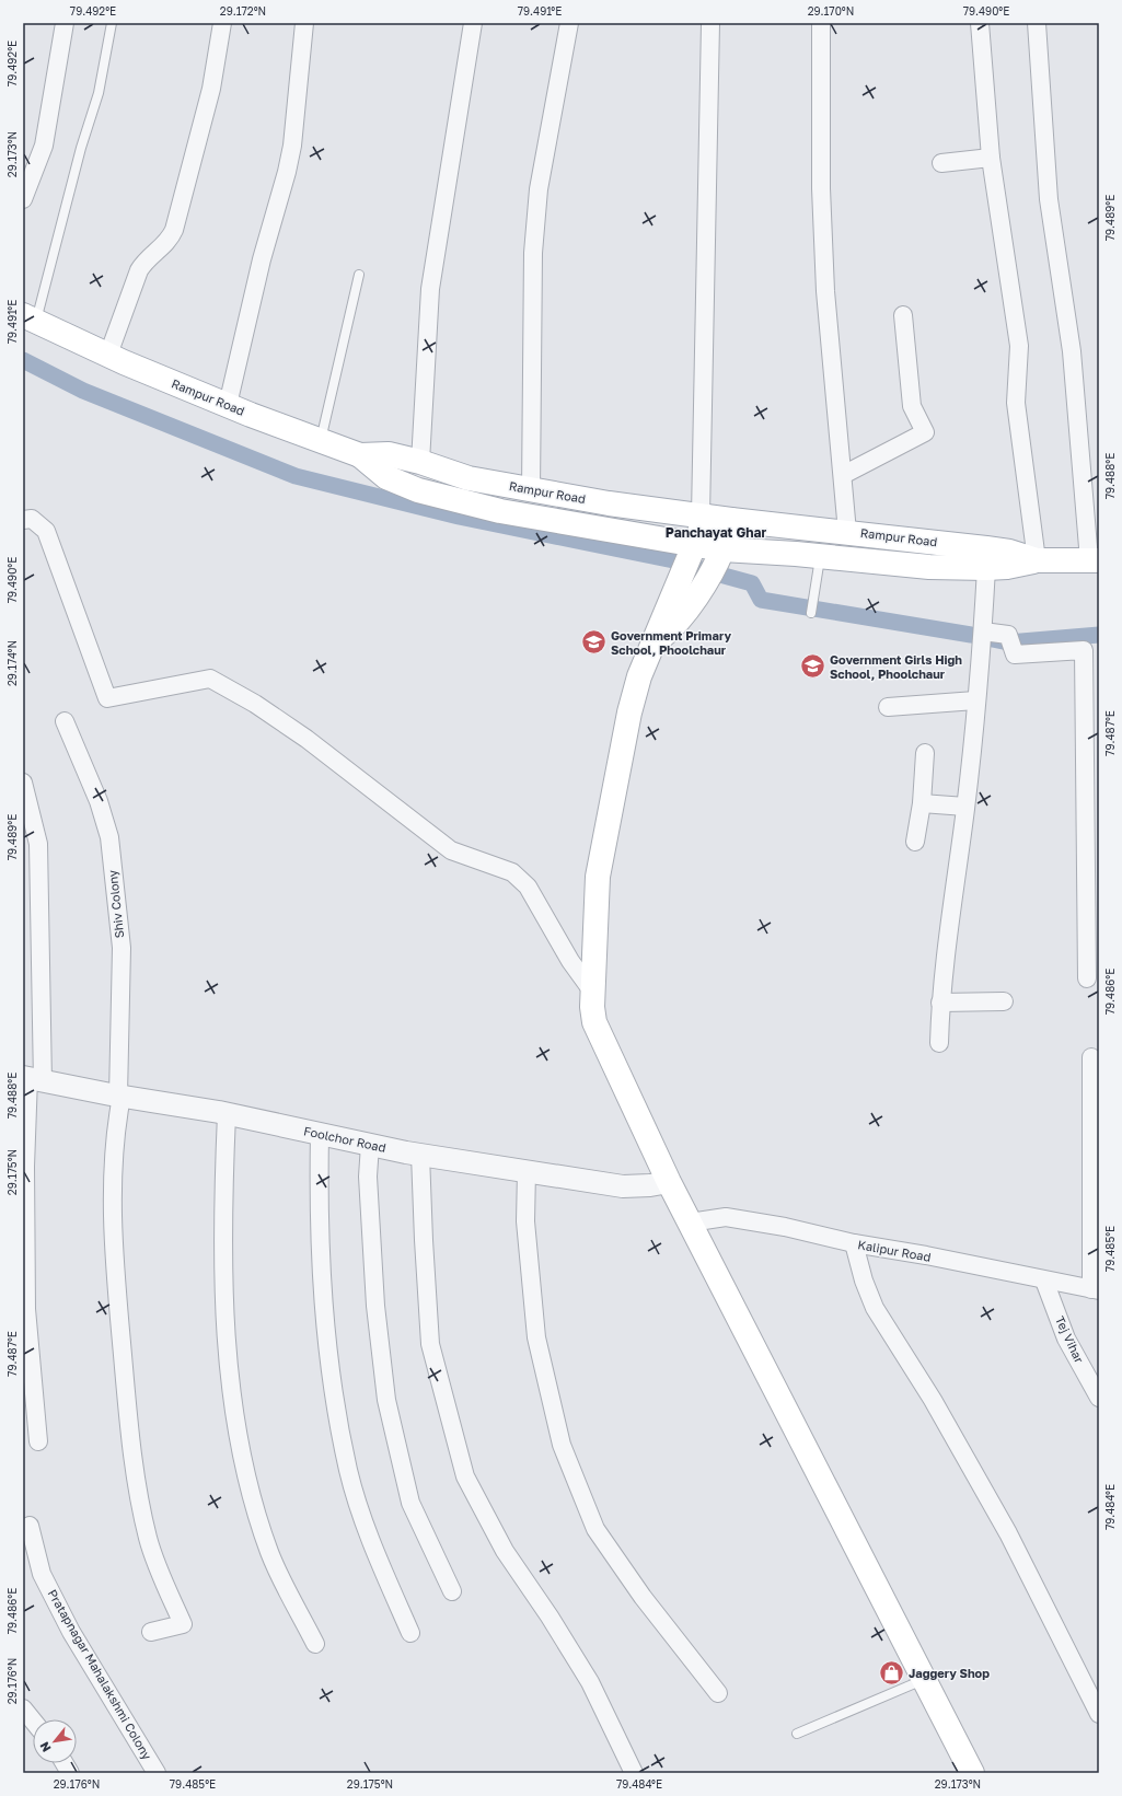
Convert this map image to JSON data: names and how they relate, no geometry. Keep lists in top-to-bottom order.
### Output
{
  "streets": {
    "main road": ["Rampur Road"],
    "street": [
      "Shiv Colony",
      "Foolchor Road",
      "Kalipur Road",
      "Tej Vihar",
      "Pratapnagar Mahalakshmi Colony"
    ]
  },
  "crossings": [
    ["Shiv Colony", "Foolchor Road"],
    ["Kalipur Road", "Tej Vihar"]
  ],
  "districts": ["Panchayat Ghar"],
  "places": {
    "school or university": ["Government Primary School, Phoolchaur", "Government Girls High School, Phoolchaur"],
    "shop": ["Jaggery Shop"]
  },
  "north": "bottom left",
  "coordinates": [
    "79.492°E",
    "29.172°N",
    "79.491°E",
    "29.170°N",
    "79.490°E",
    "29.173°N",
    "79.489°E",
    "79.488°E",
    "29.174°N",
    "79.487°E",
    "79.486°E",
    "29.175°N",
    "79.485°E",
    "79.484°E",
    "29.176°N"
  ]
}
